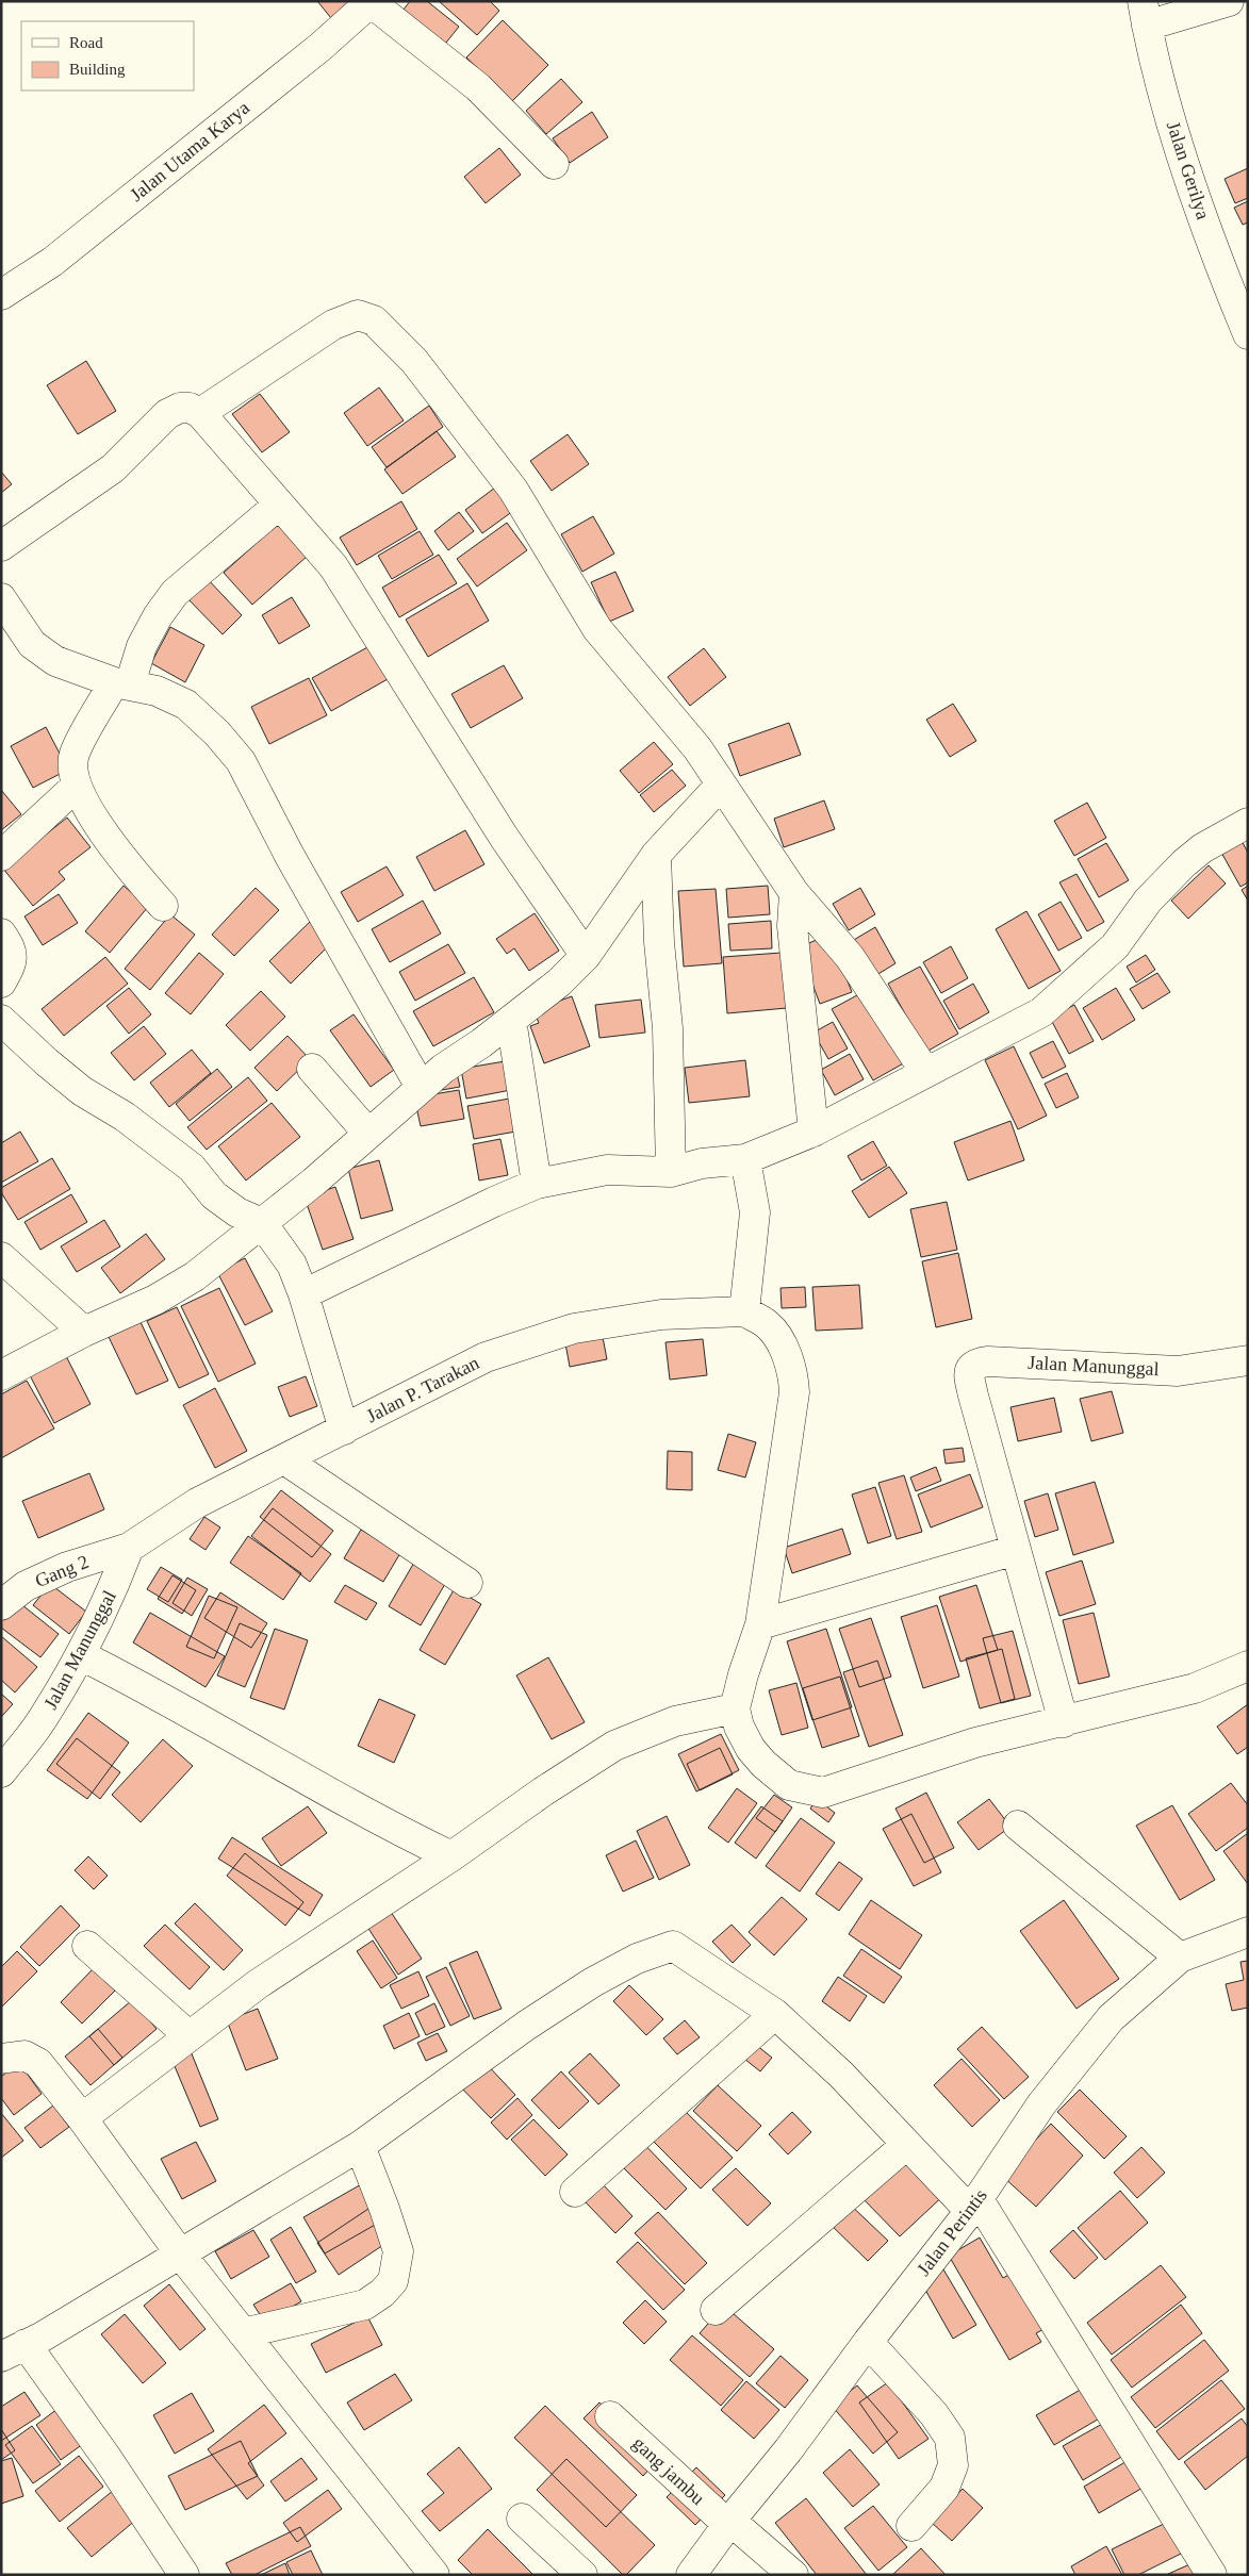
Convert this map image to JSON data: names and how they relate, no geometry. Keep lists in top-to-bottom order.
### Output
{
  "streets": {
    "street": [
      "Jalan Utama Karya",
      "Jalan Gerilya",
      "Jalan Manunggal",
      "Jalan P. Tarakan",
      "Gang 2",
      "Jalan Perintis",
      "gang jambu"
    ]
  },
  "crossings": [
    ["Jalan Manunggal", "Jalan P. Tarakan"],
    ["Jalan Manunggal", "Gang 2"],
    ["Jalan P. Tarakan", "Gang 2"],
    ["Jalan Perintis", "gang jambu"]
  ],
  "legend": ["Road", "Building"]
}
